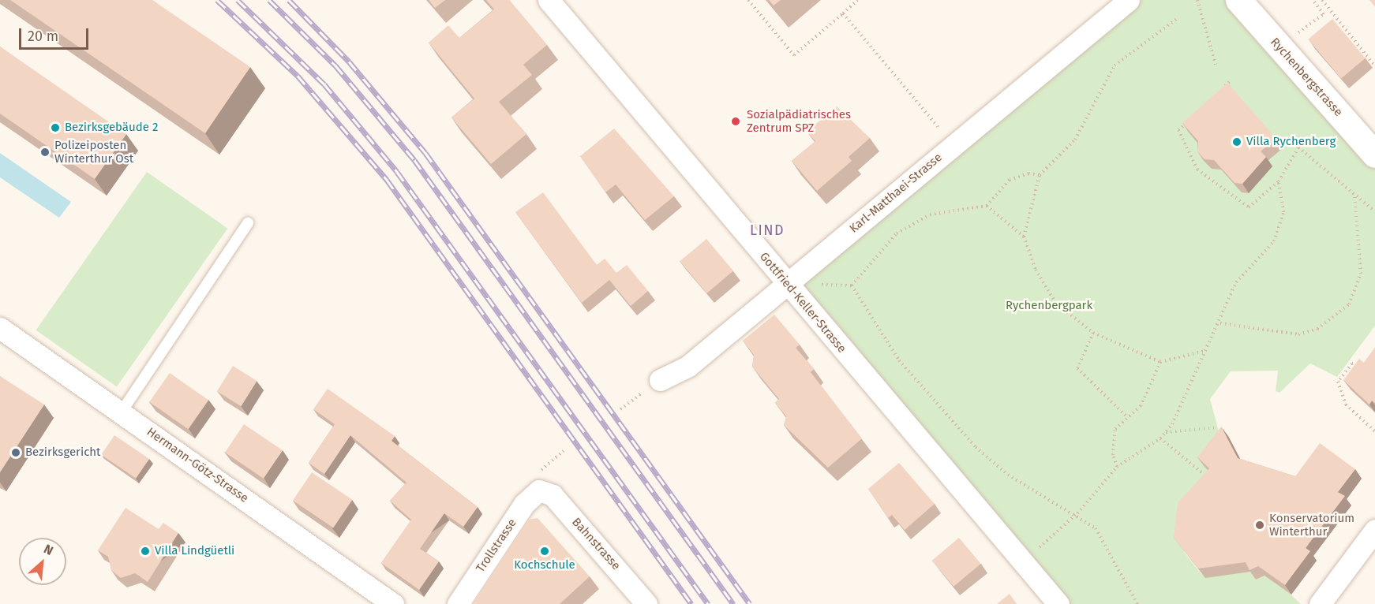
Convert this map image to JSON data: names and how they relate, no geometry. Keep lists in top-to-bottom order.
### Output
{
  "streets": {
    "street": [
      "Rychenbergstrasse",
      "Karl-Matthaei-Strasse",
      "Gottfried-Keller-Strasse",
      "Hermann-Götz-Strasse",
      "Bahnstrasse",
      "Trollstrasse"
    ]
  },
  "crossings": [
    ["Karl-Matthaei-Strasse", "Gottfried-Keller-Strasse"],
    ["Bahnstrasse", "Trollstrasse"]
  ],
  "districts": ["LIND"],
  "parks": ["Rychenbergpark"],
  "places": [
    "Sozialpädiatrisches Zentrum SPZ",
    "Bezirksgebäude 2",
    "Villa Rychenberg",
    "Polizeiposten Winterthur Ost",
    "Bezirksgericht",
    "Konservatorium Winterthur",
    "Villa Lindgüetli",
    "Kochschule"
  ],
  "scale_bar": "20 m",
  "north": "top right"
}
